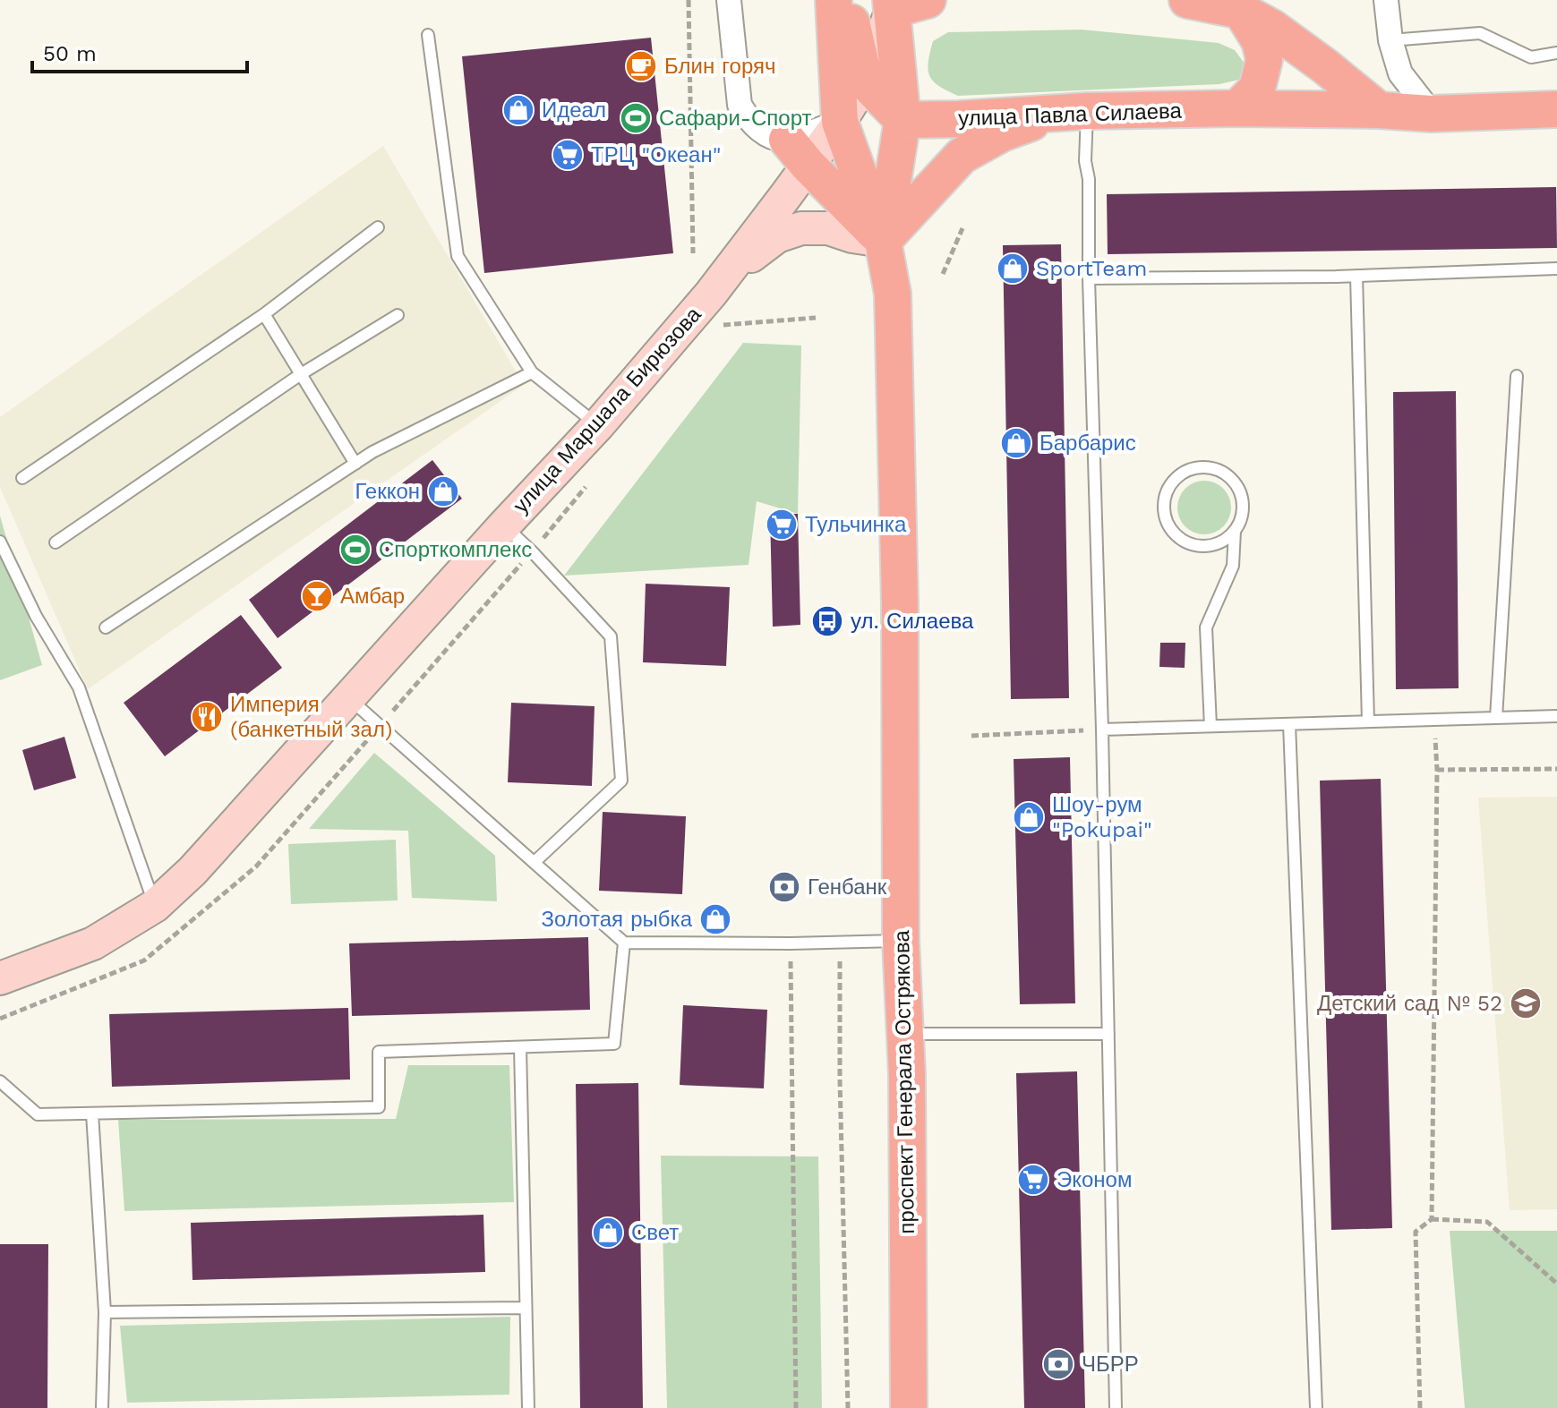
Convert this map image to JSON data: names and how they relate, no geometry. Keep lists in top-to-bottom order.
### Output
{
  "streets": {
    "main road": ["улица Павла Силаева", "улица Маршала Бирюзова", "проспект Генерала Острякова"]
  },
  "crossings": [
    ["улица Павла Силаева", "проспект Генерала Острякова"],
    ["улица Маршала Бирюзова", "проспект Генерала Острякова"]
  ],
  "places": {
    "cafe": ["Блин горяч"],
    "shop": [
      "Идеал",
      "SportTeam",
      "Барбарис",
      "Геккон",
      "Шоу-рум \"Pokupai\"",
      "Золотая рыбка",
      "Свет"
    ],
    "sports": ["Сафари-Спорт", "Спорткомплекс"],
    "supermarket": ["ТРЦ \"Океан\"", "Тульчинка", "Эконом"],
    "bar": ["Амбар"],
    "bus stop": ["ул. Силаева"],
    "restaurant": ["Империя (банкетный зал)"],
    "bank": ["Генбанк", "ЧБРР"],
    "school or university": ["Детский сад № 52"]
  },
  "scale_bar": "50 m"
}
